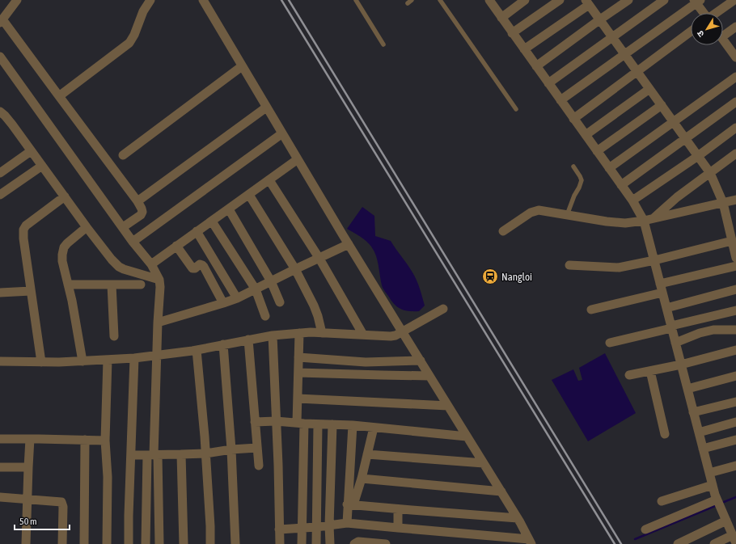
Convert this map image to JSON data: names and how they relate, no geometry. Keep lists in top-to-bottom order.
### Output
{
  "places": {
    "station": ["Nangloi"]
  },
  "scale_bar": "50 m",
  "north": "bottom left"
}
